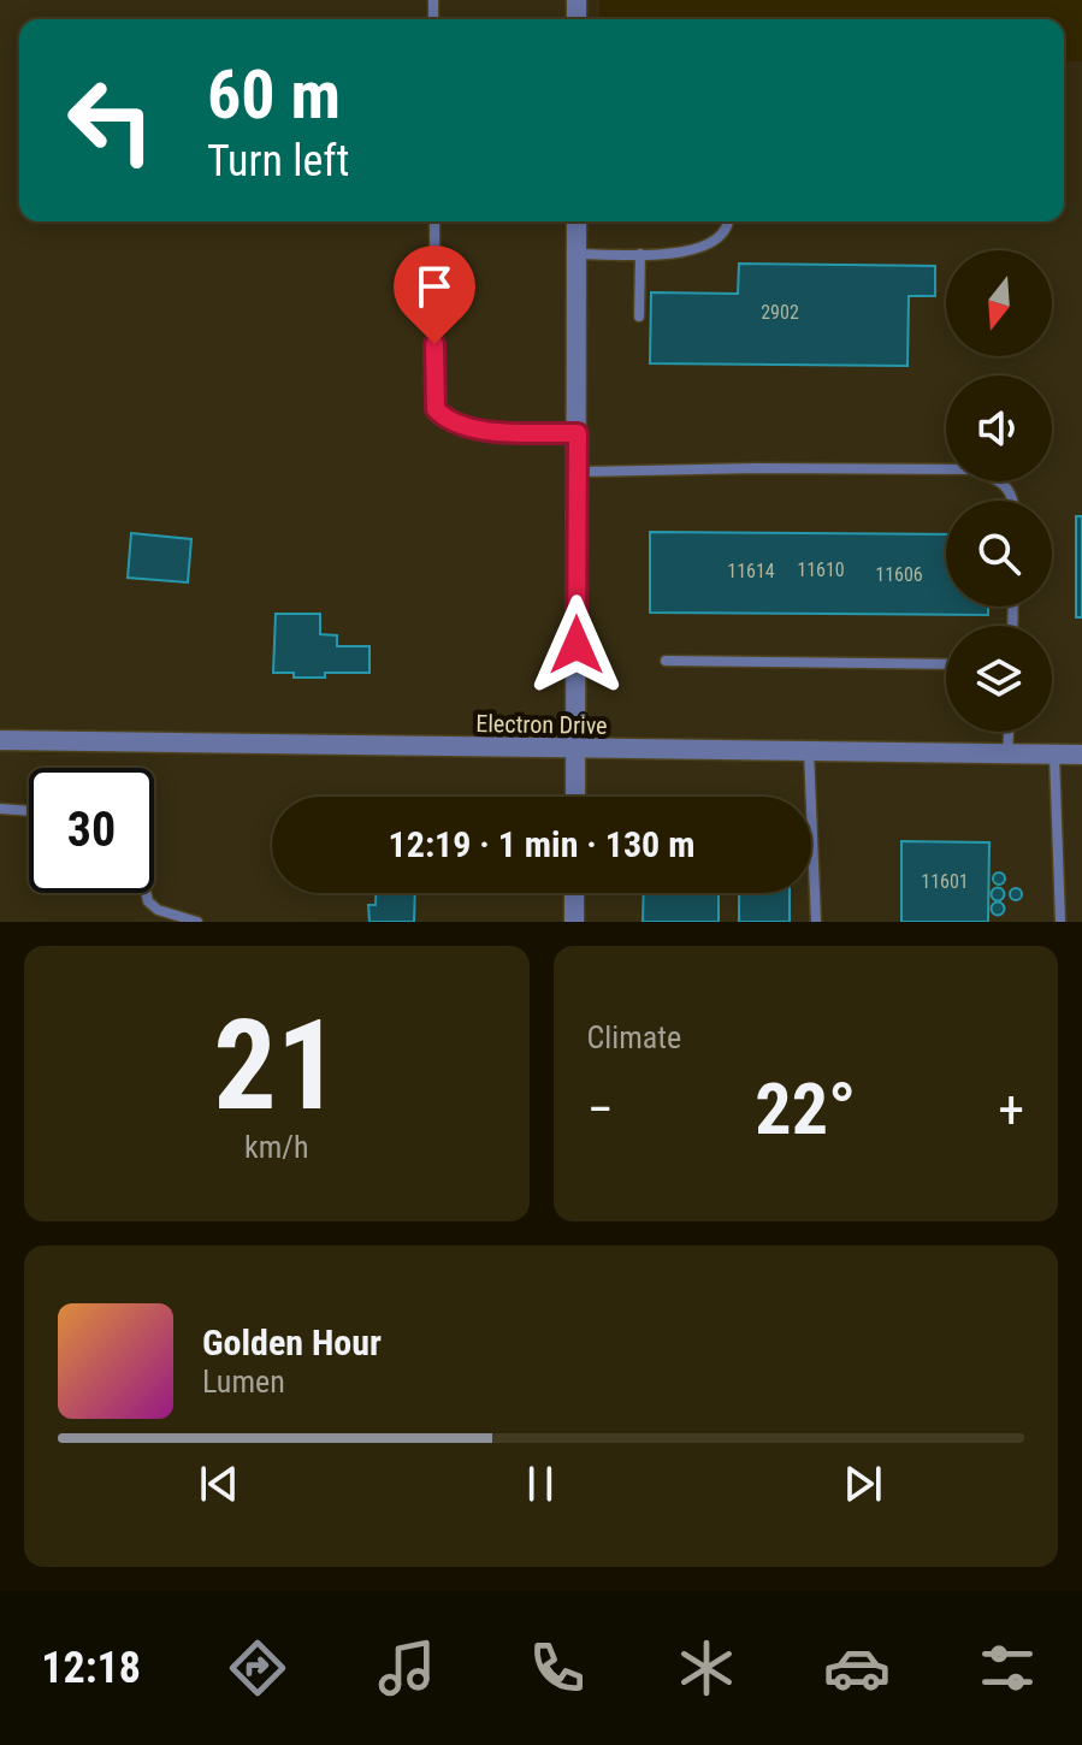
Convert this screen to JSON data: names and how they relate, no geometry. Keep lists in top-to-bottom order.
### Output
{
  "streets": {
    "street": ["Electron Drive"]
  },
  "house_numbers": [
    "2902",
    "11610",
    "11614",
    "11606",
    "11601"
  ],
  "north": "bottom",
  "page": {
    "turn": ["60 m", "Turn left"],
    "limit": "30",
    "trip": "12:19 · 1 min · 130 m",
    "tile": [
      ["21", "km/h"],
      "Climate"
    ],
    "heat": ["−", "22°", "+"],
    "song": ["Golden Hour", "Lumen"],
    "tabs": "12:18"
  }
}
